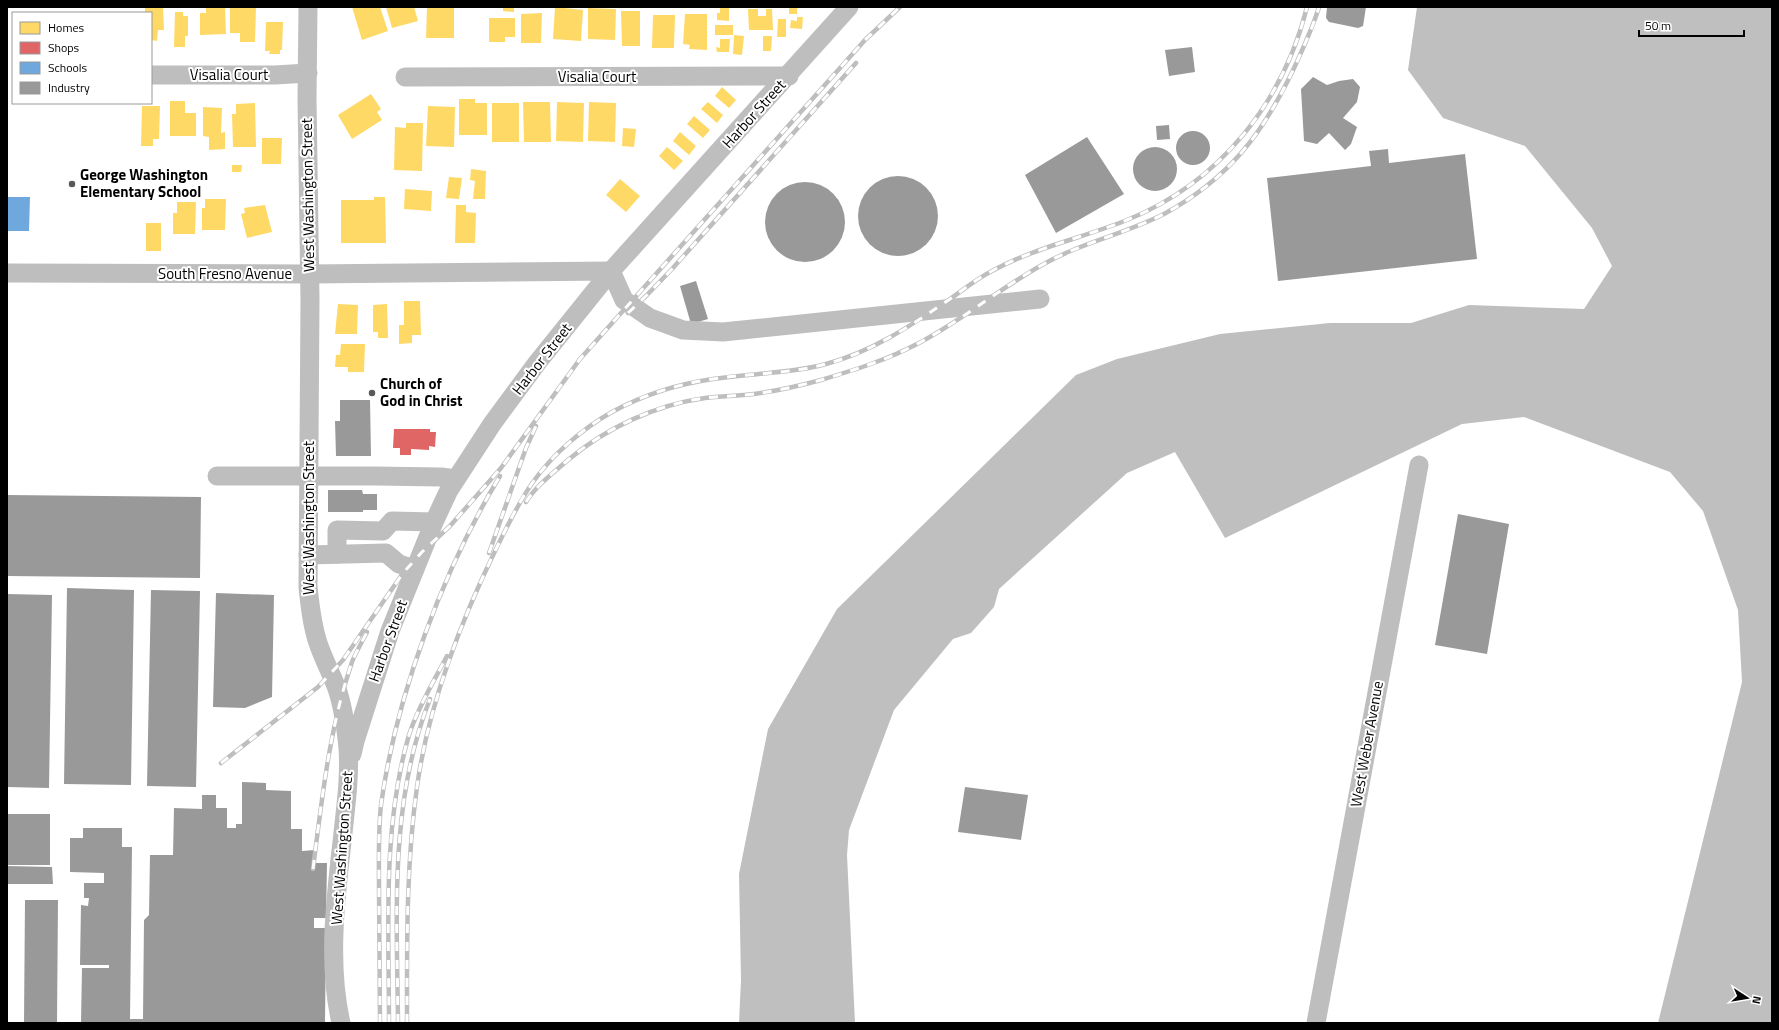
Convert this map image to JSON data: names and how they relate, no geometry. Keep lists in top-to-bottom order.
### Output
{
  "streets": {
    "street": [
      "Visalia Court",
      "Harbor Street",
      "West Washington Street",
      "South Fresno Avenue",
      "West Weber Avenue"
    ]
  },
  "crossings": [
    ["Visalia Court", "Harbor Street"],
    ["Visalia Court", "West Washington Street"],
    ["Harbor Street", "West Washington Street"],
    ["Harbor Street", "South Fresno Avenue"],
    ["West Washington Street", "South Fresno Avenue"]
  ],
  "places": ["George Washington Elementary School", "Church of God in Christ"],
  "legend": [
    "Homes",
    "Shops",
    "Schools",
    "Industry"
  ],
  "scale_bar": "50 m",
  "north": "right"
}
